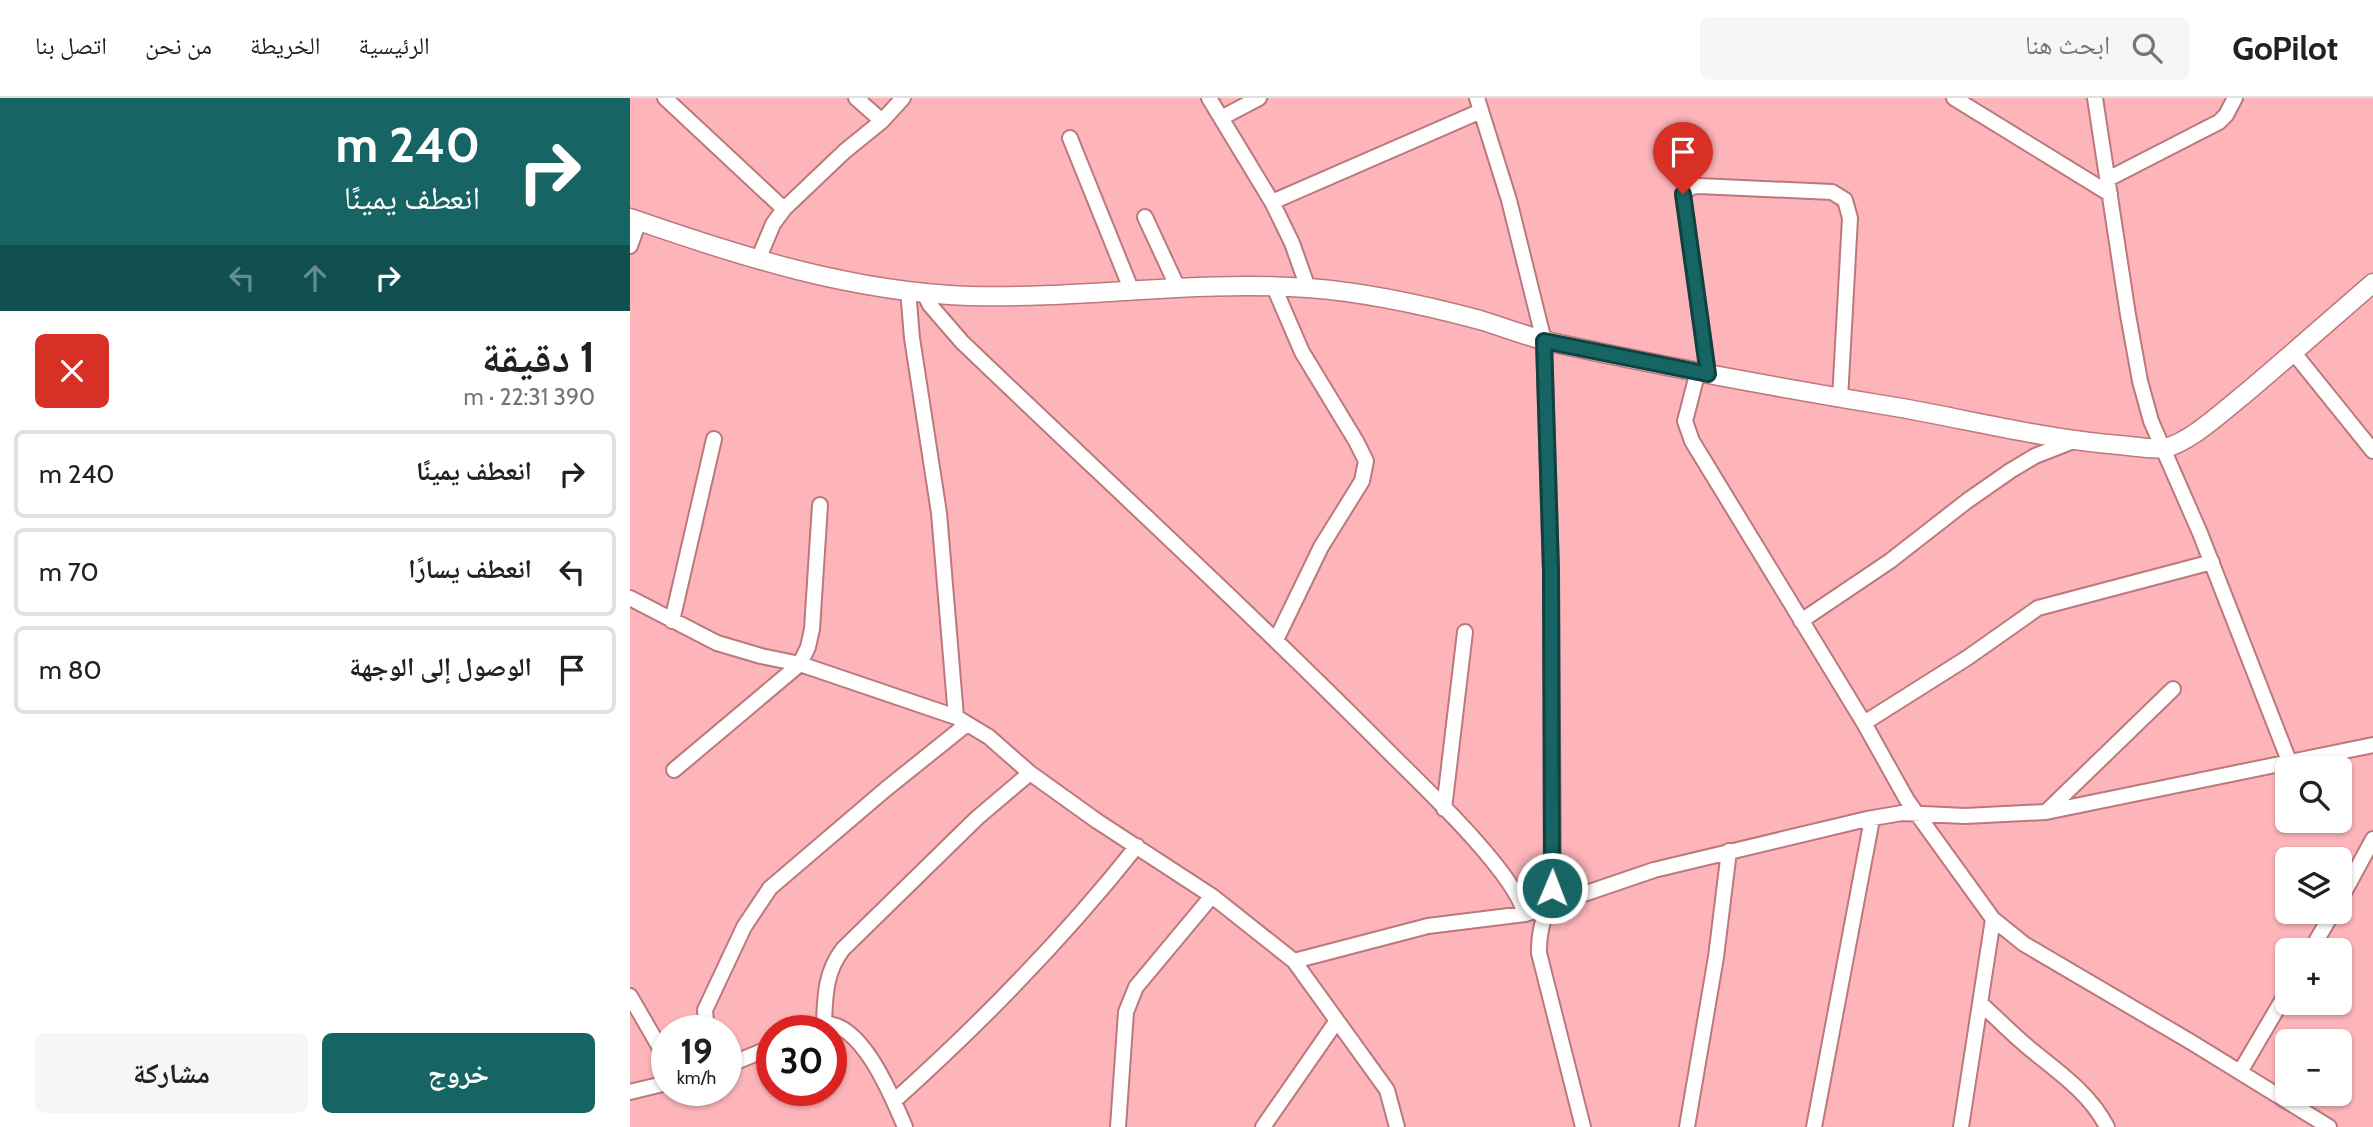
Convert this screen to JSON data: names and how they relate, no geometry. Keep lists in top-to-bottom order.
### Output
{
  "page": {
    "header": "GoPilot",
    "search": "ابحث هنا",
    "nav": [
      "الرئيسية",
      "الخريطة",
      "من نحن",
      "اتصل بنا"
    ],
    "turn": ["240 m", "انعطف يمينًا"],
    "heading": ["1 دقيقة", "390 m · 22:31"],
    "list": [
      {
        "name": "انعطف يمينًا",
        "value": "240 m"
      },
      {
        "name": "انعطف يسارًا",
        "value": "70 m"
      },
      {
        "name": "الوصول إلى الوجهة",
        "value": "80 m"
      }
    ],
    "map_buttons": ["+", "−"],
    "speed": "19 km/h",
    "limit": "30",
    "buttons": ["خروج", "مشاركة"]
  }
}
